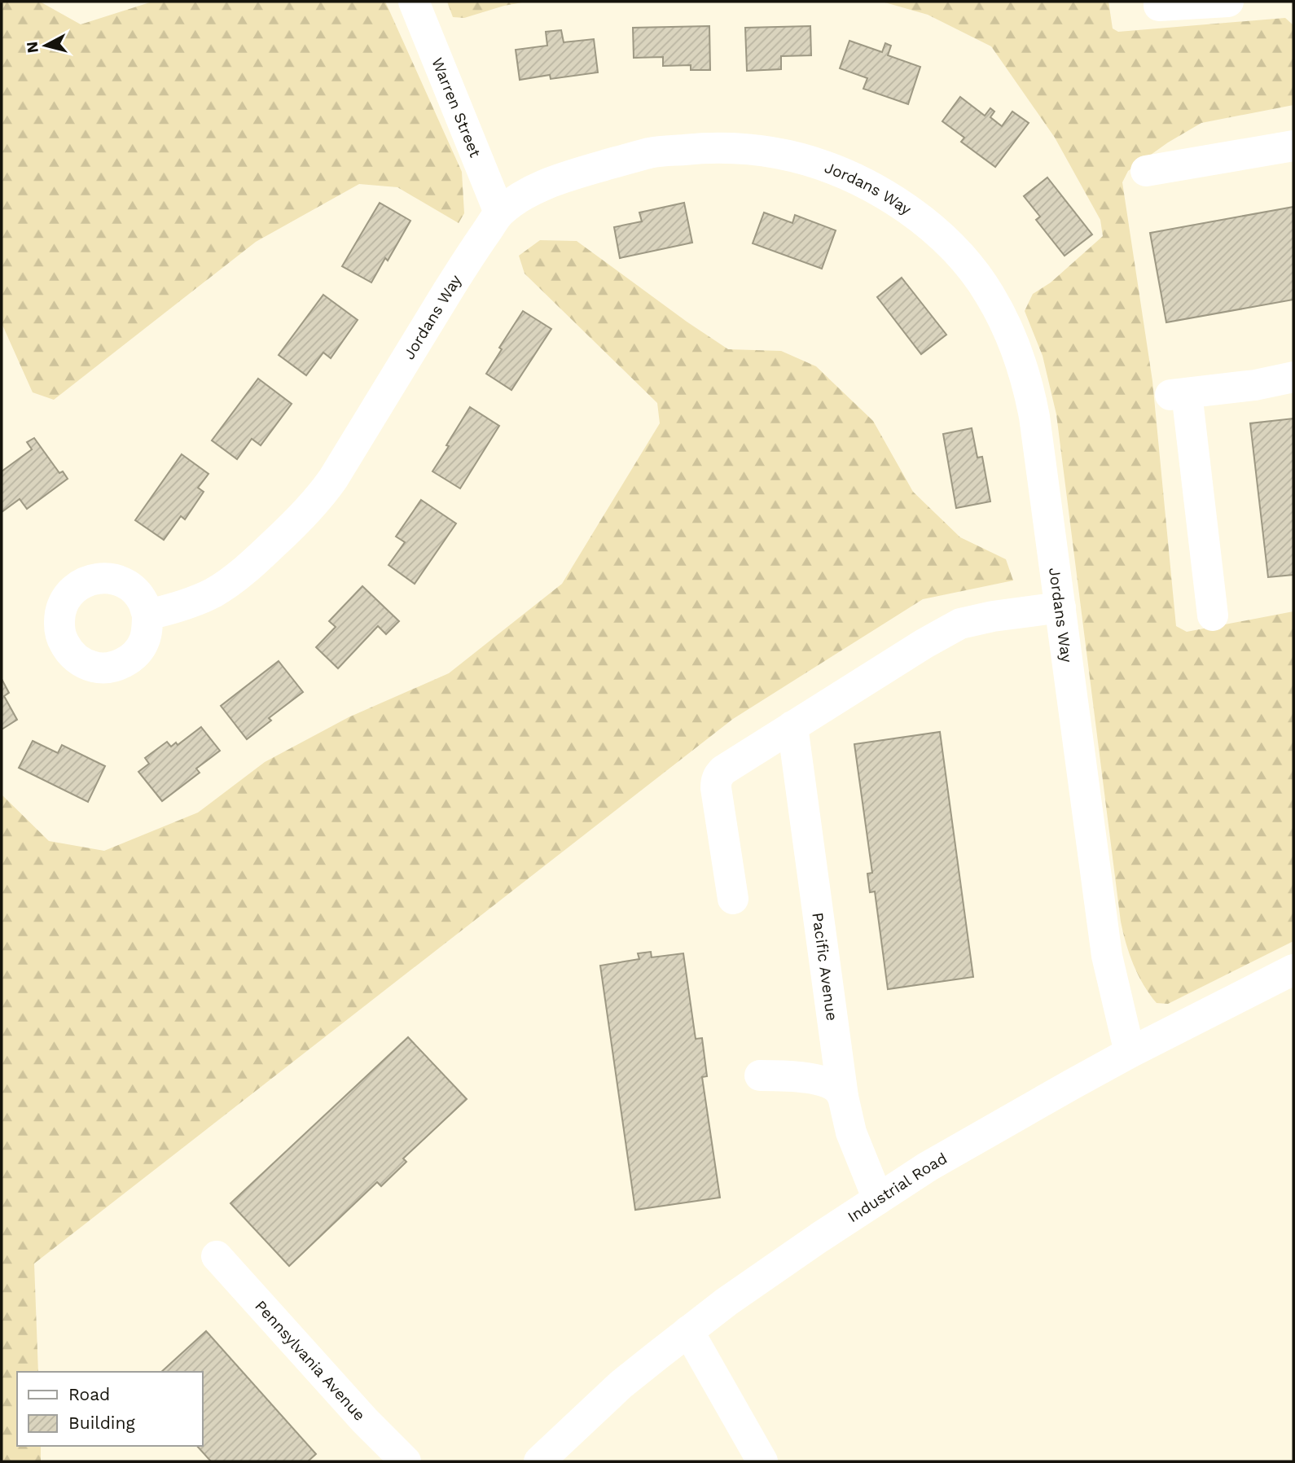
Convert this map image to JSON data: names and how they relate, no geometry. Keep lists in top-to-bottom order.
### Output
{
  "streets": {
    "street": [
      "Warren Street",
      "Jordans Way",
      "Pacific Avenue",
      "Industrial Road",
      "Pennsylvania Avenue"
    ]
  },
  "crossings": [
    ["Warren Street", "Jordans Way"],
    ["Jordans Way", "Industrial Road"],
    ["Pacific Avenue", "Industrial Road"]
  ],
  "legend": ["Road", "Building"],
  "north": "left"
}
